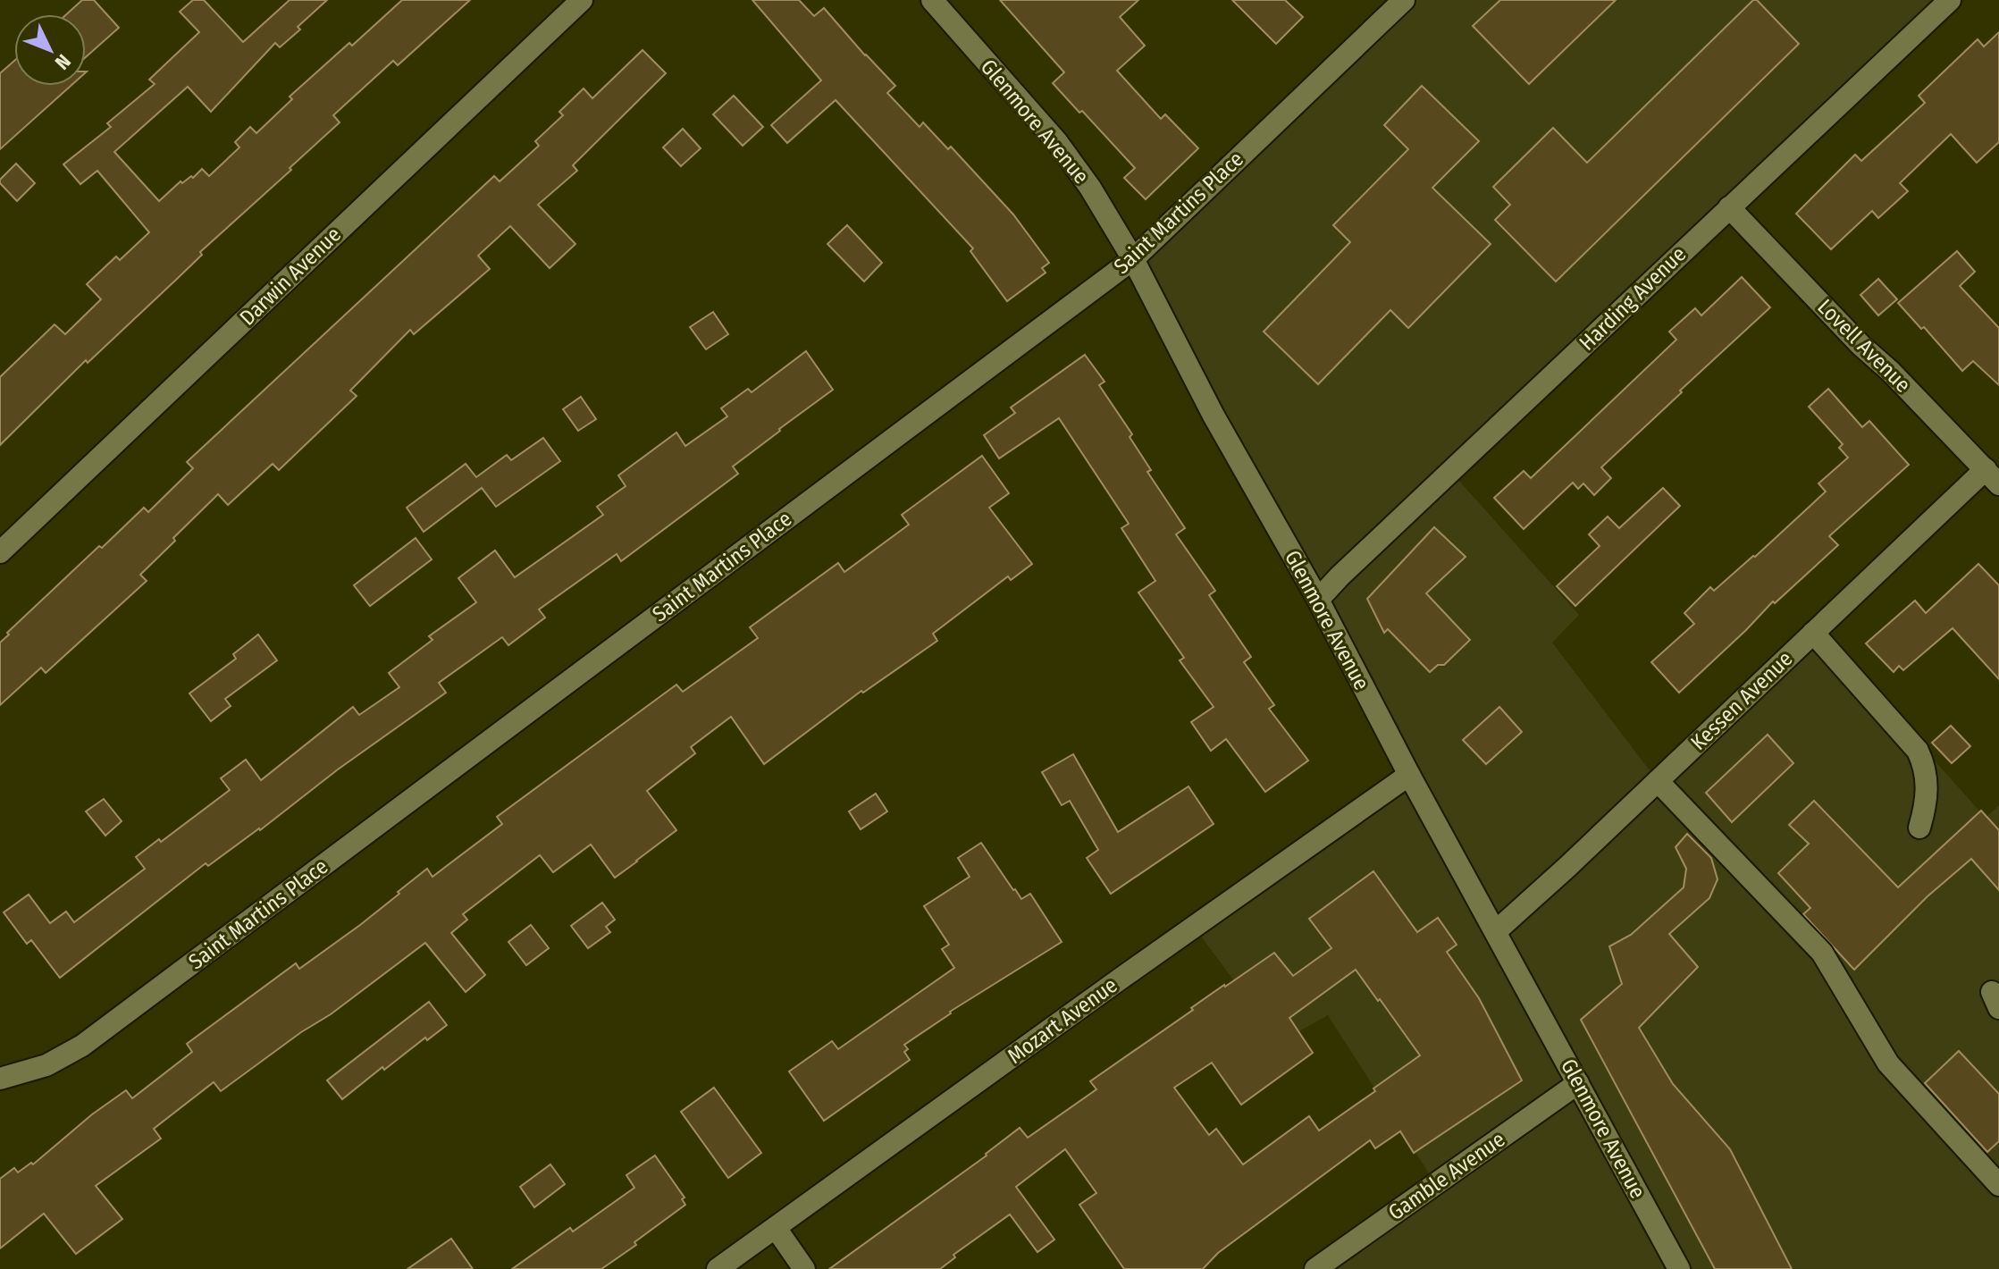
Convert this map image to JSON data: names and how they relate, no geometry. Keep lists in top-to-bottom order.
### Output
{
  "streets": {
    "street": [
      "Glenmore Avenue",
      "Saint Martins Place",
      "Darwin Avenue",
      "Harding Avenue",
      "Lovell Avenue",
      "Kessen Avenue",
      "Mozart Avenue",
      "Gamble Avenue"
    ]
  },
  "crossings": [
    ["Glenmore Avenue", "Saint Martins Place"],
    ["Glenmore Avenue", "Harding Avenue"],
    ["Glenmore Avenue", "Kessen Avenue"],
    ["Glenmore Avenue", "Mozart Avenue"],
    ["Glenmore Avenue", "Gamble Avenue"],
    ["Harding Avenue", "Lovell Avenue"],
    ["Lovell Avenue", "Kessen Avenue"]
  ],
  "north": "bottom right"
}
